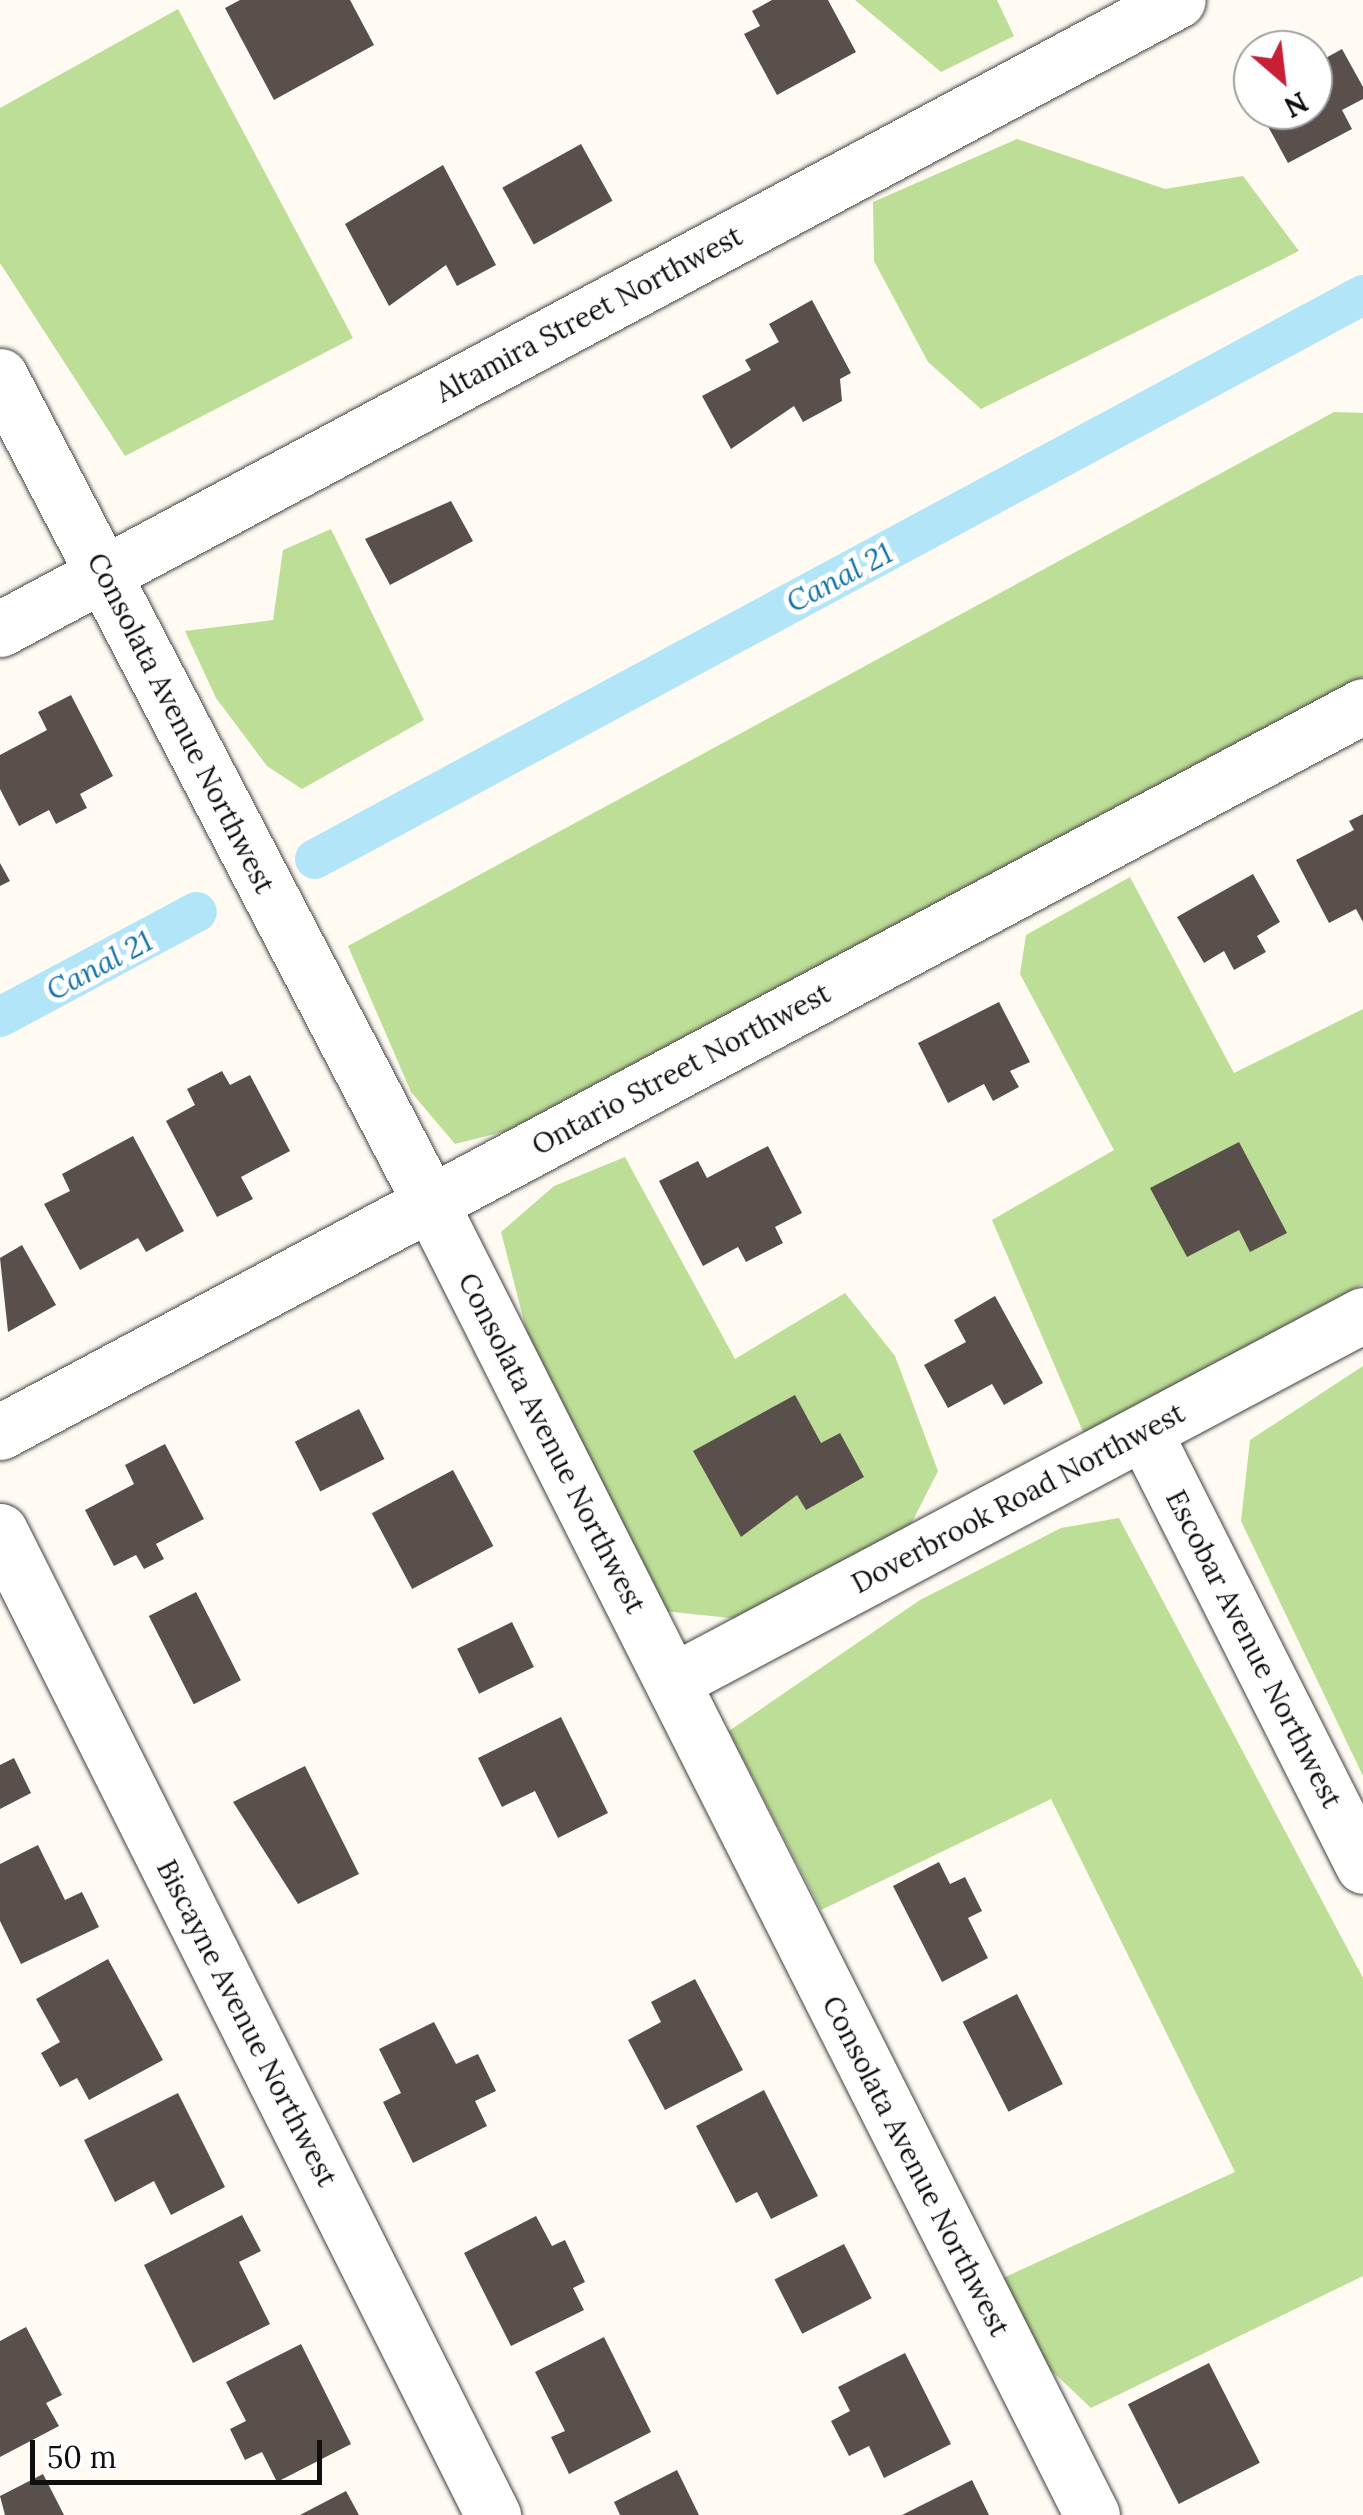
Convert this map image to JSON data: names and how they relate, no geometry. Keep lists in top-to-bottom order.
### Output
{
  "streets": {
    "street": [
      "Altamira Street Northwest",
      "Consolata Avenue Northwest",
      "Ontario Street Northwest",
      "Doverbrook Road Northwest",
      "Escobar Avenue Northwest",
      "Biscayne Avenue Northwest"
    ]
  },
  "crossings": [
    ["Altamira Street Northwest", "Consolata Avenue Northwest"],
    ["Consolata Avenue Northwest", "Ontario Street Northwest"],
    ["Consolata Avenue Northwest", "Doverbrook Road Northwest"],
    ["Doverbrook Road Northwest", "Escobar Avenue Northwest"]
  ],
  "water": ["Canal 21"],
  "scale_bar": "50 m",
  "north": "bottom right"
}
